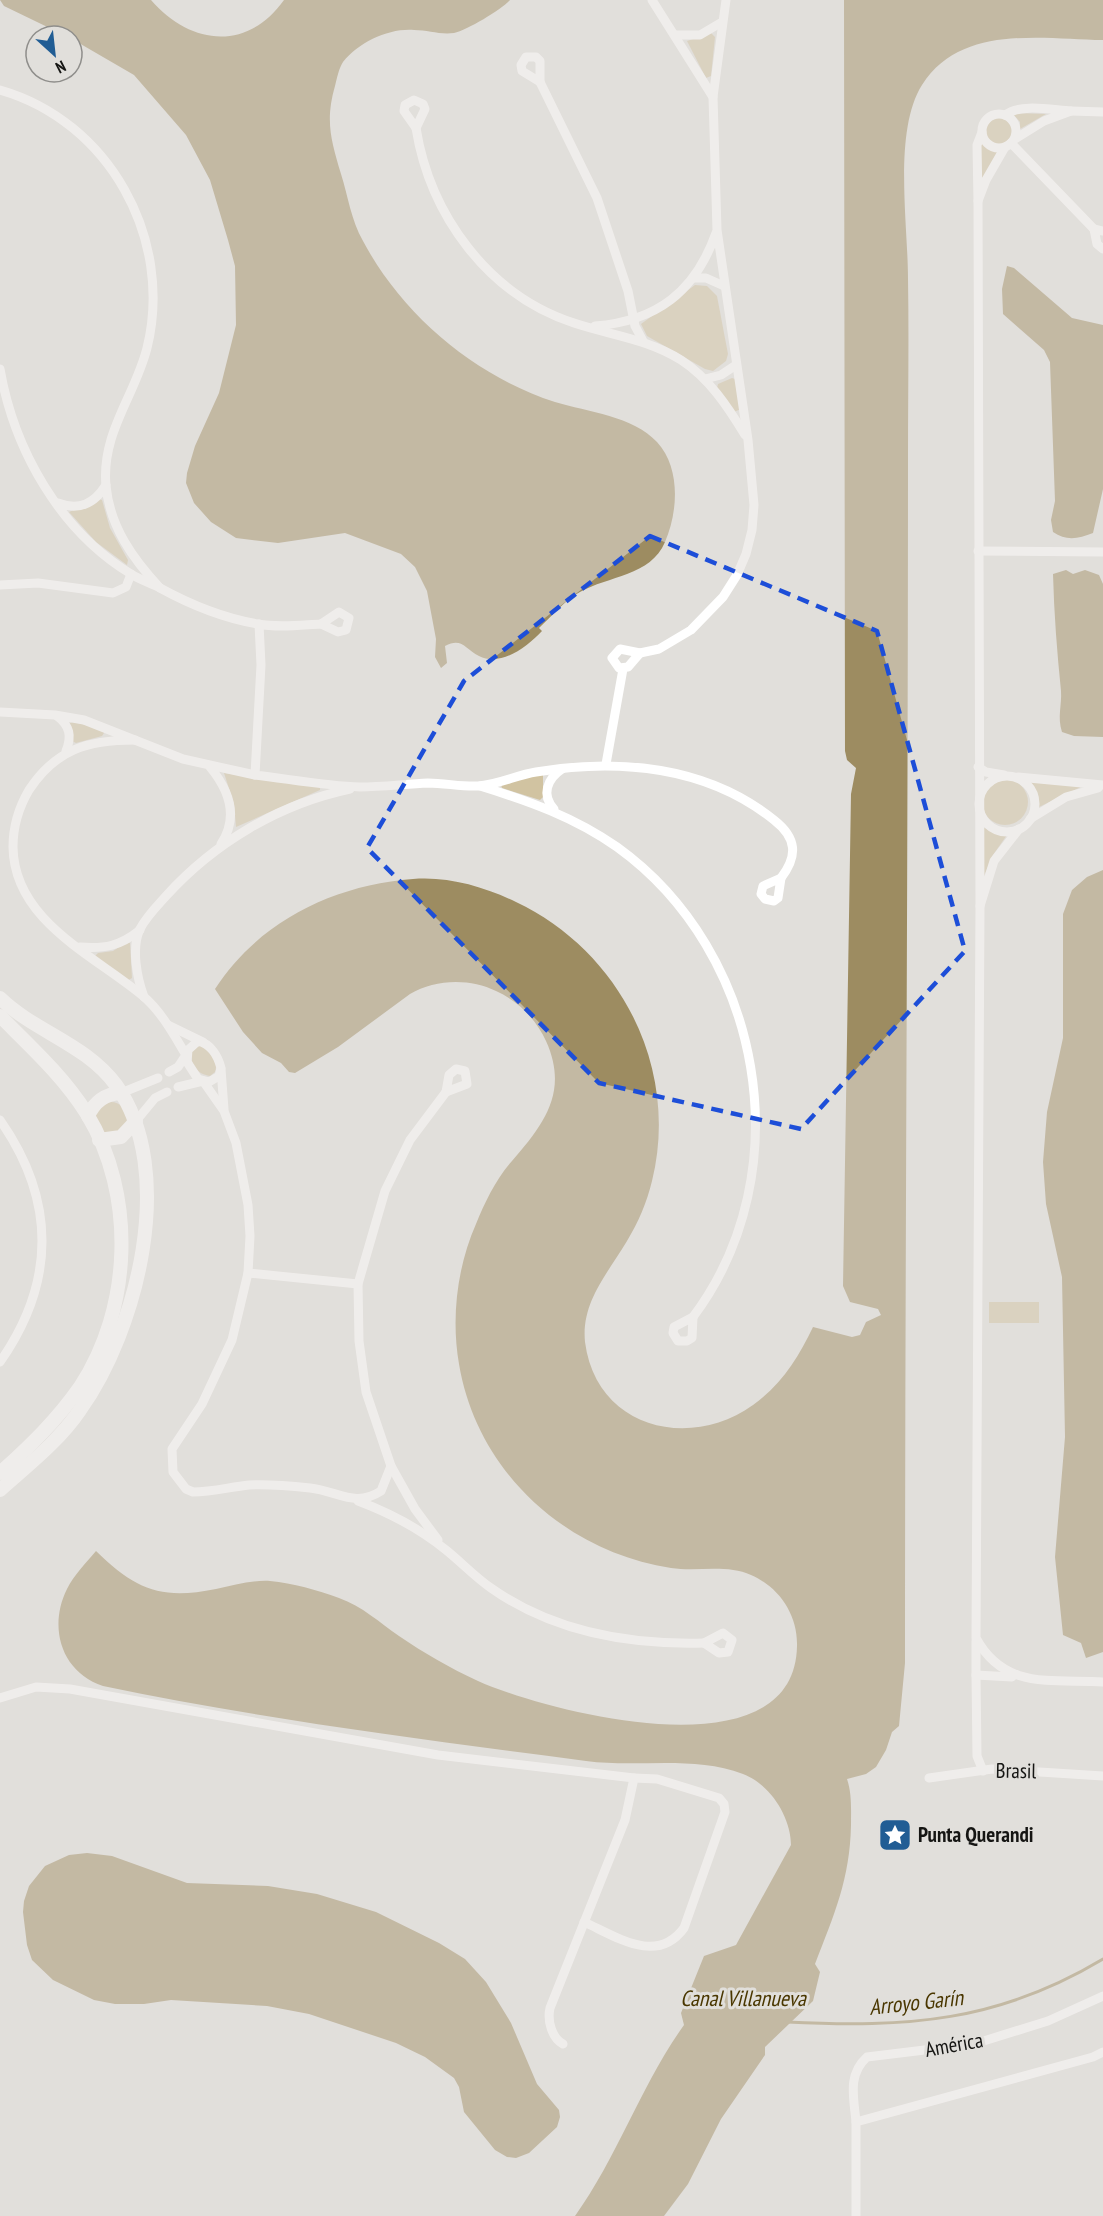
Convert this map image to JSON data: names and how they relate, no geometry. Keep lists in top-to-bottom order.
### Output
{
  "streets": {
    "street": ["Brasil", "América"]
  },
  "water": ["Canal Villanueva", "Arroyo Garín"],
  "places": {
    "place": ["Punta Querandi"]
  },
  "north": "bottom right"
}
